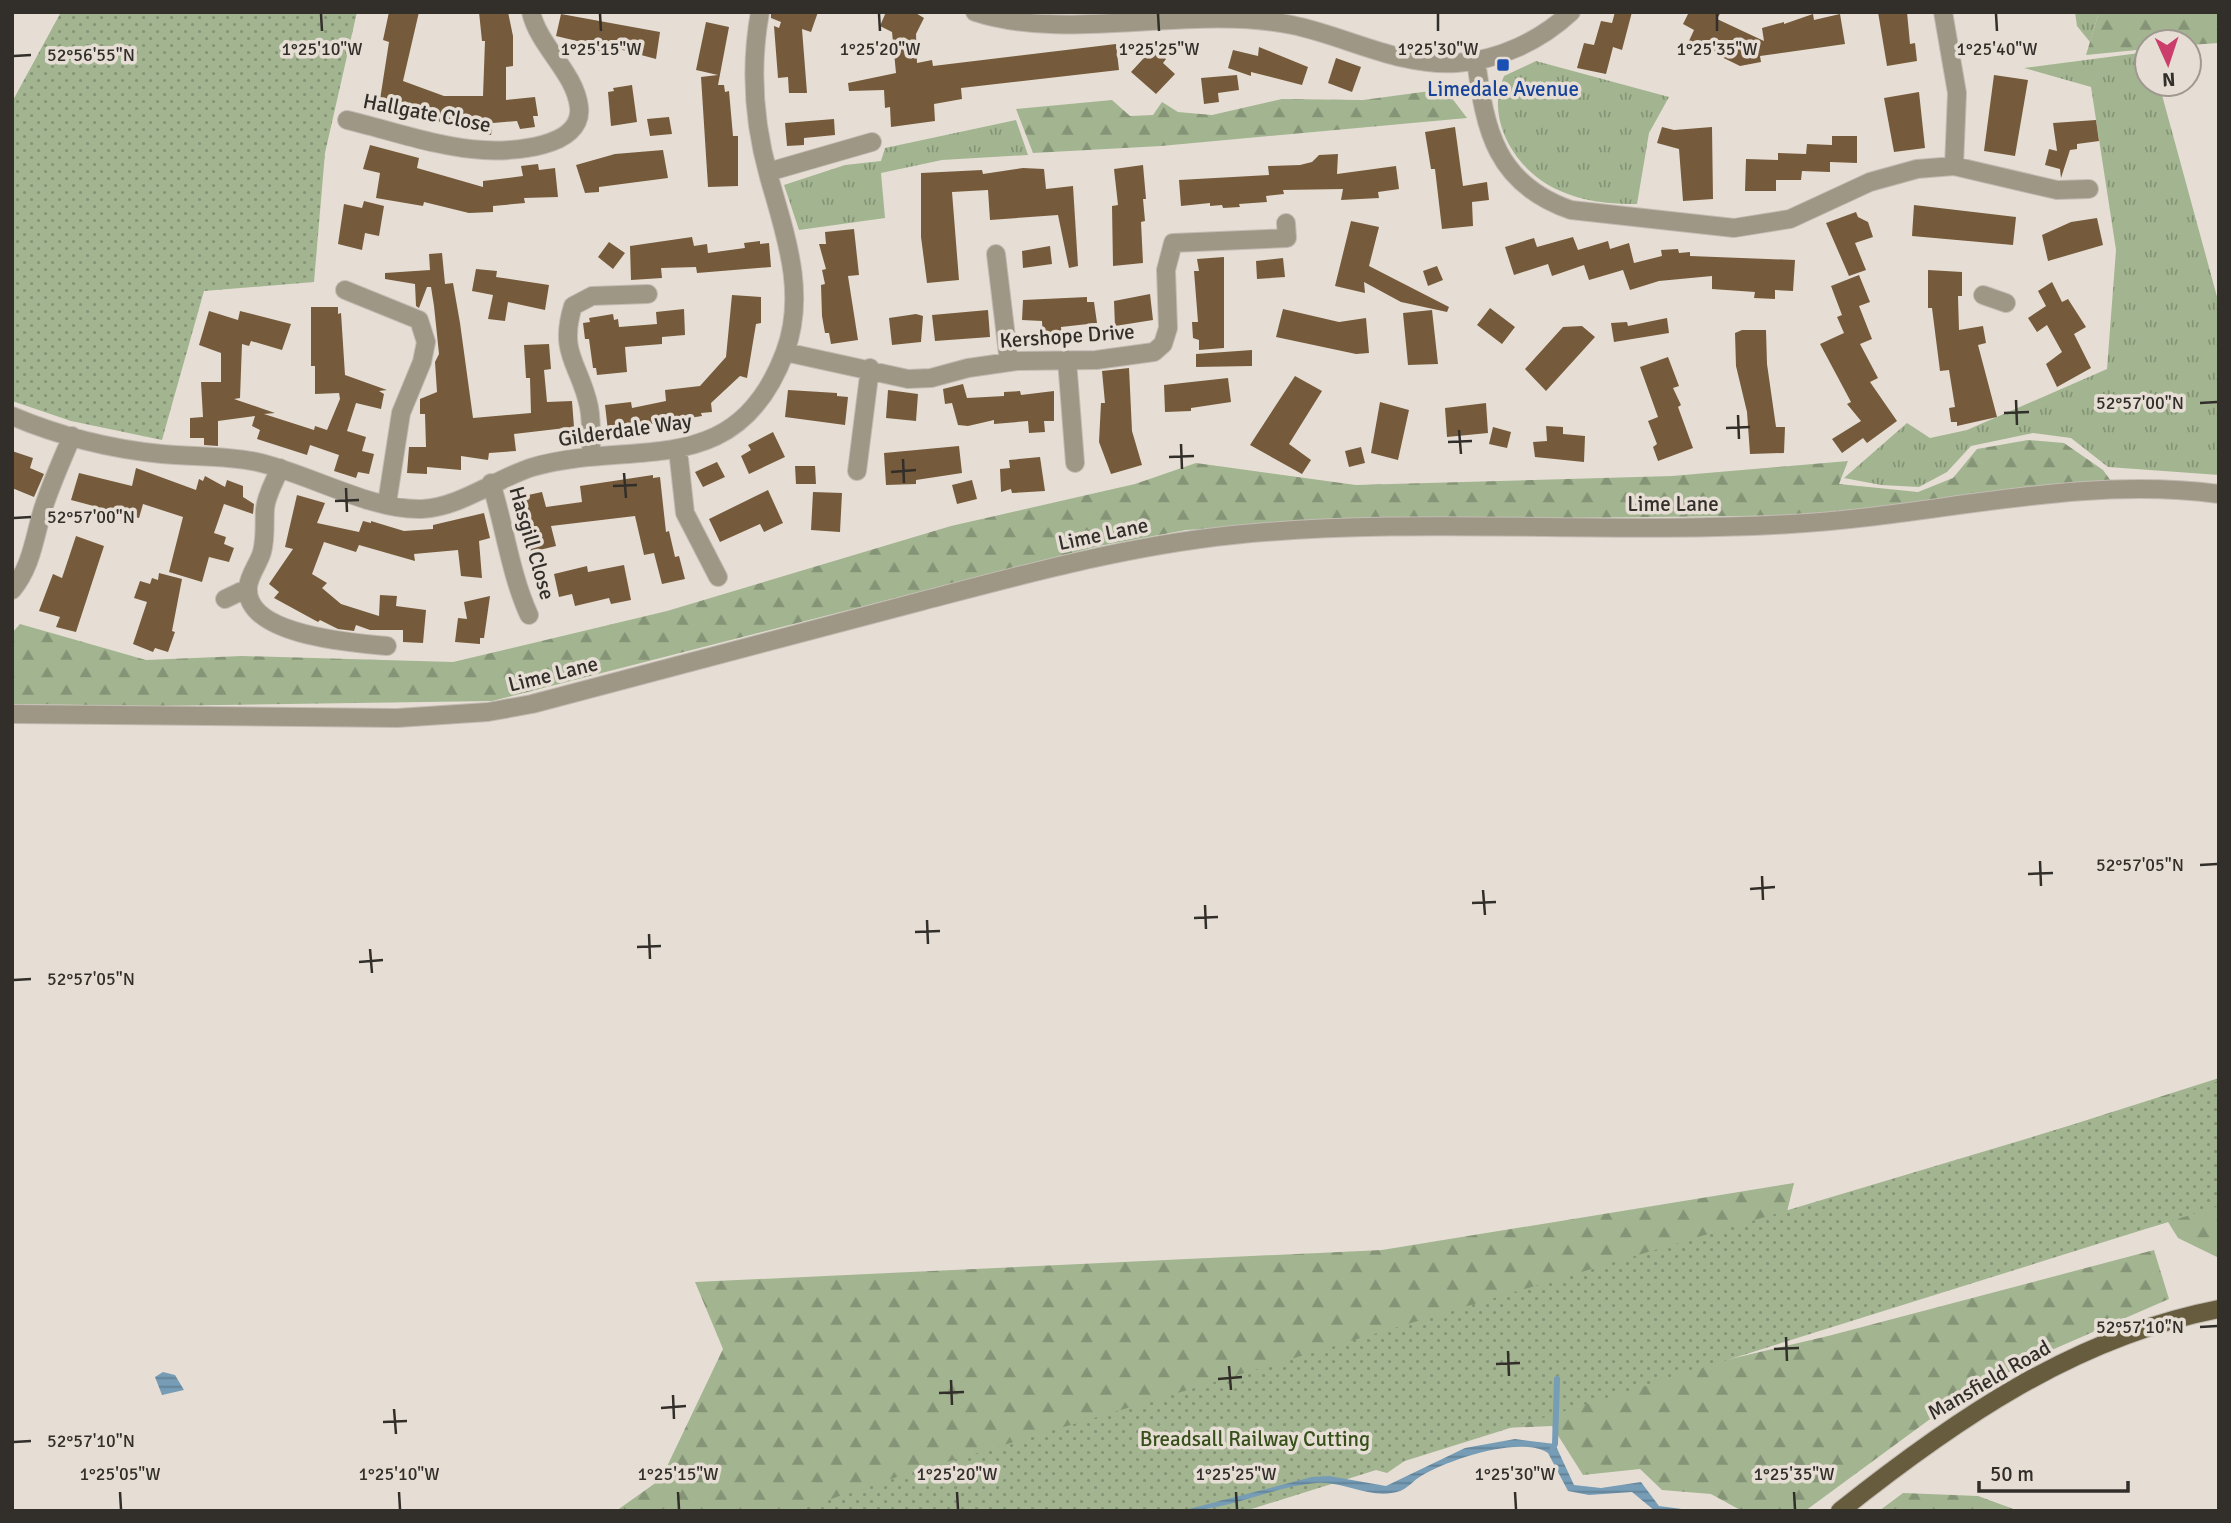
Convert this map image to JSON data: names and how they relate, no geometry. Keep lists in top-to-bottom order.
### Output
{
  "streets": {
    "main road": ["Mansfield Road"],
    "street": [
      "Hallgate Close",
      "Kershope Drive",
      "Gilderdale Way",
      "Lime Lane",
      "Hasgill Close"
    ]
  },
  "crossings": [
    ["Kershope Drive", "Gilderdale Way"],
    ["Gilderdale Way", "Hasgill Close"]
  ],
  "parks": ["Breadsall Railway Cutting"],
  "places": {
    "transit": ["Limedale Avenue"]
  },
  "scale_bar": "50 m",
  "north": "bottom",
  "coordinates": [
    "1°25'10\"W",
    "1°25'15\"W",
    "1°25'20\"W",
    "1°25'25\"W",
    "1°25'30\"W",
    "1°25'35\"W",
    "1°25'40\"W",
    "52°56'55\"N",
    "52°57'00\"N",
    "52°57'05\"N",
    "52°57'10\"N",
    "1°25'05\"W"
  ]
}
